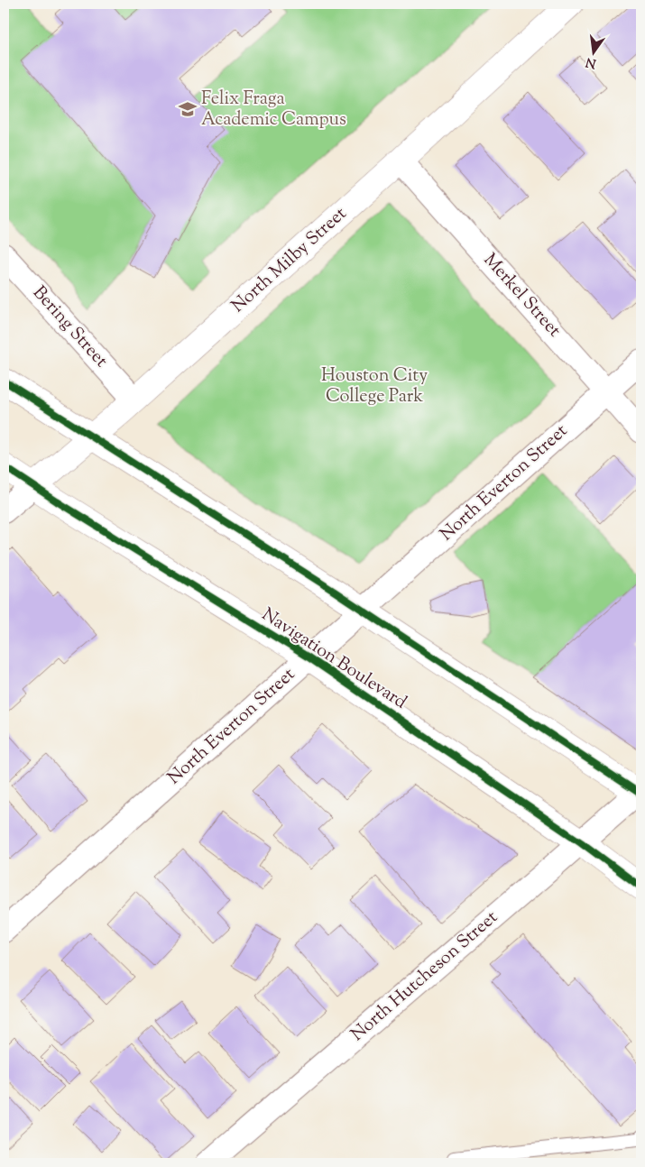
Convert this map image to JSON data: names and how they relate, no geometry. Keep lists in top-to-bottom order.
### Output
{
  "streets": {
    "main road": ["North Milby Street", "Navigation Boulevard"],
    "street": [
      "Merkel Street",
      "Bering Street",
      "North Everton Street",
      "North Hutcheson Street"
    ]
  },
  "crossings": [
    ["North Milby Street", "Merkel Street"],
    ["North Milby Street", "Bering Street"],
    ["North Milby Street", "Navigation Boulevard"],
    ["Merkel Street", "North Everton Street"],
    ["North Everton Street", "Navigation Boulevard"],
    ["Navigation Boulevard", "North Hutcheson Street"]
  ],
  "parks": ["Houston City College Park"],
  "places": {
    "school or university": ["Felix Fraga Academic Campus"]
  },
  "north": "bottom"
}
